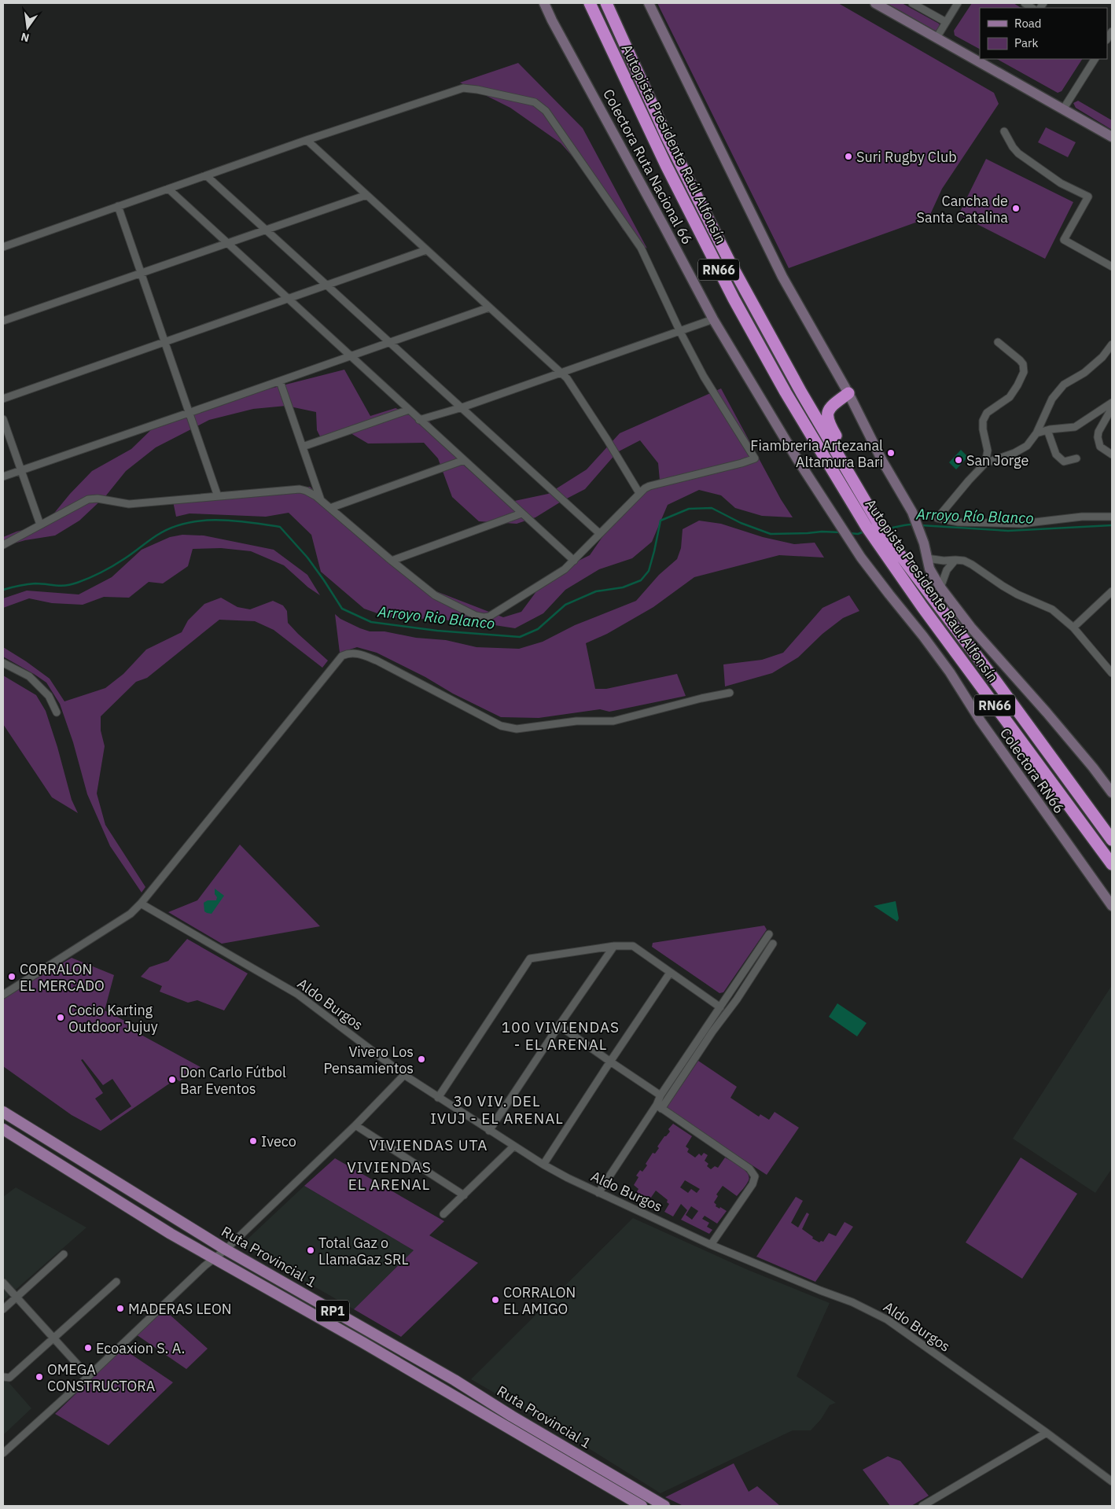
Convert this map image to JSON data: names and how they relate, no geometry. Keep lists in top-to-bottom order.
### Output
{
  "streets": {
    "highway": ["Autopista Presidente Raúl Alfonsín", "RN66"],
    "main road": ["Ruta Provincial 1", "RP1"],
    "street": ["Colectora Ruta Nacional 66", "Colectora RN66", "Aldo Burgos"]
  },
  "crossings": [
    ["Colectora Ruta Nacional 66", "Colectora RN66"]
  ],
  "districts": [
    "100 VIVIENDAS - EL ARENAL",
    "30 VIV. DEL IVUJ - EL ARENAL",
    "VIVIENDAS UTA",
    "VIVIENDAS EL ARENAL"
  ],
  "water": ["Arroyo Río Blanco", "Arroyo Rio Blanco"],
  "places": [
    "Suri Rugby Club",
    "Cancha de Santa Catalina",
    "Fiambreria Artezanal Altamura Bari",
    "San Jorge",
    "CORRALON EL MERCADO",
    "Cocio Karting Outdoor Jujuy",
    "Vivero Los Pensamientos",
    "Don Carlo Fútbol Bar Eventos",
    "Iveco",
    "Total Gaz o LlamaGaz SRL",
    "CORRALON EL AMIGO",
    "MADERAS LEON",
    "Ecoaxion S. A.",
    "OMEGA CONSTRUCTORA"
  ],
  "legend": ["Road", "Park"],
  "north": "bottom"
}
